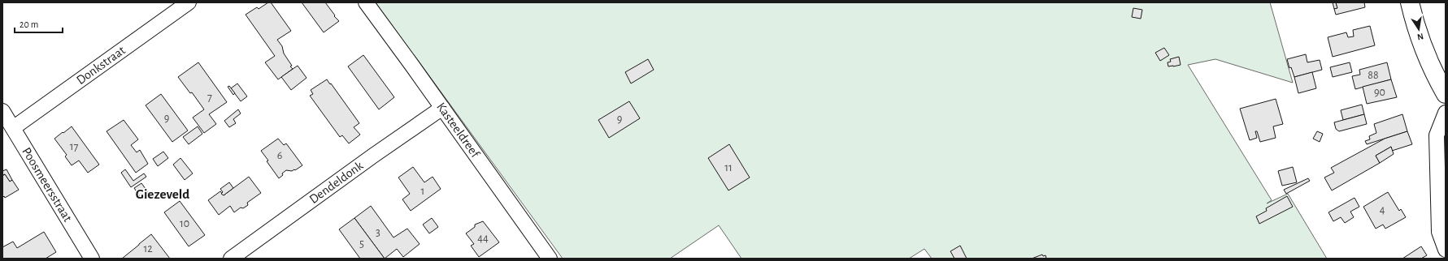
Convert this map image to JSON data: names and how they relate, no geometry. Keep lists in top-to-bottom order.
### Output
{
  "streets": {
    "street": [
      "Donkstraat",
      "Kasteeldreef",
      "Dendeldonk",
      "Poosmeersstraat"
    ]
  },
  "crossings": [
    ["Donkstraat", "Poosmeersstraat"],
    ["Kasteeldreef", "Dendeldonk"]
  ],
  "districts": ["Giezeveld"],
  "house_numbers": [
    "88",
    "90",
    "7",
    "9",
    "9",
    "17",
    "6",
    "11",
    "1",
    "4",
    "10",
    "3",
    "44",
    "5",
    "12"
  ],
  "scale_bar": "20 m",
  "north": "bottom"
}
